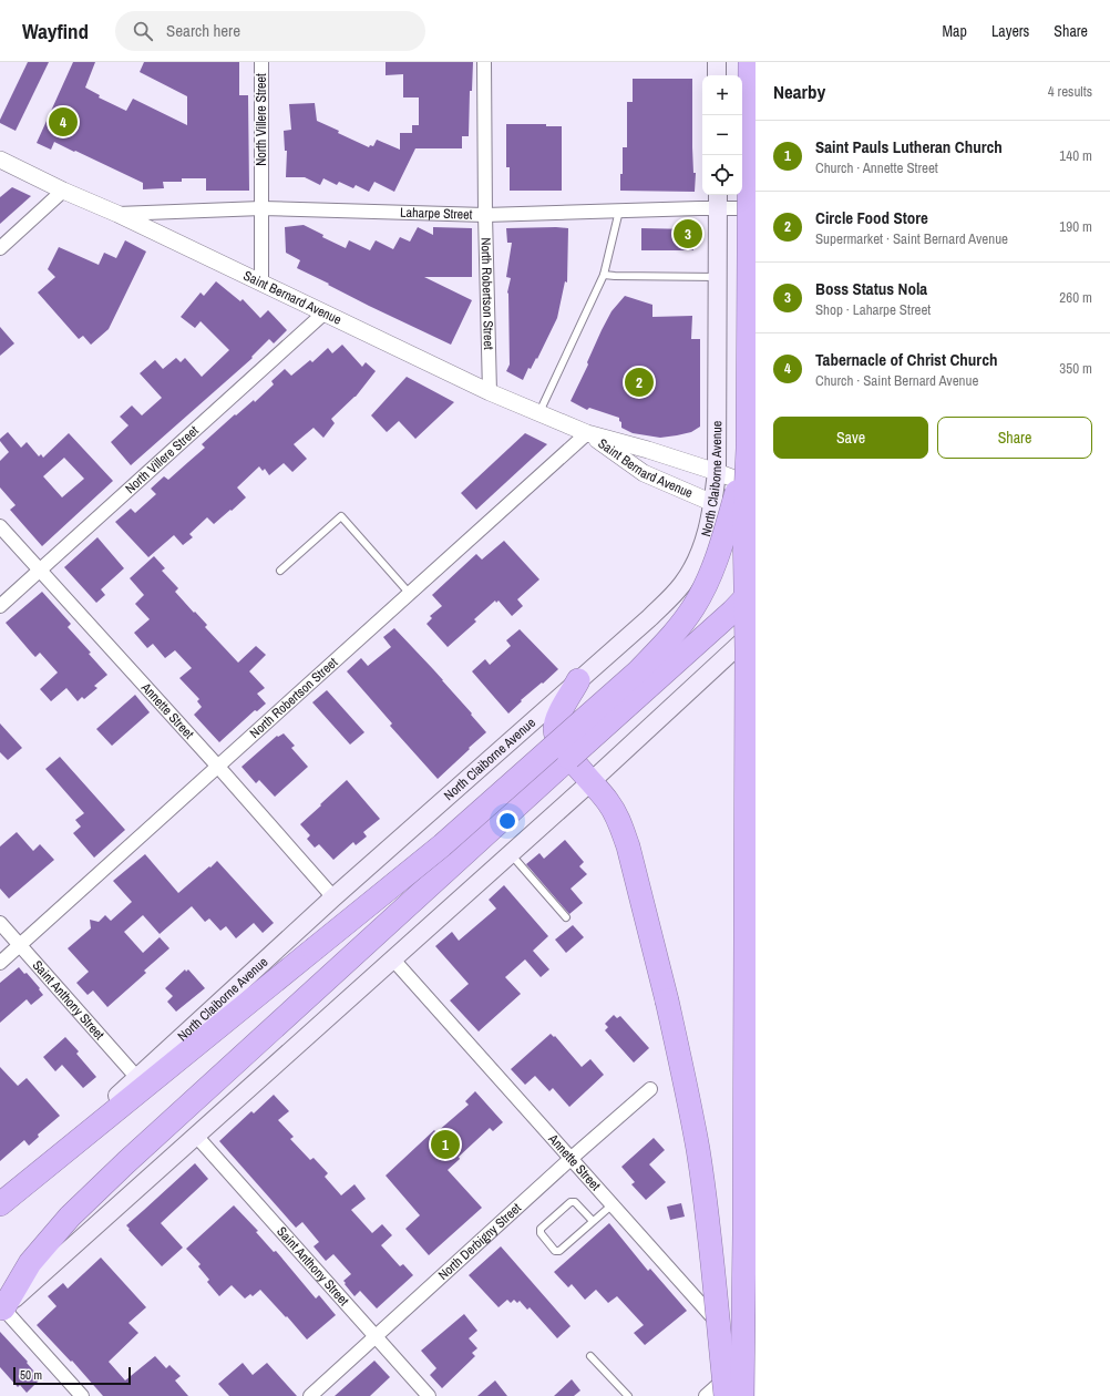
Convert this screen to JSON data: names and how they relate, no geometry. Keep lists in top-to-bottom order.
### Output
{
  "streets": {
    "main road": ["North Claiborne Avenue"],
    "street": [
      "North Villere Street",
      "Laharpe Street",
      "North Robertson Street",
      "Saint Bernard Avenue",
      "Annette Street",
      "Saint Anthony Street",
      "North Derbigny Street"
    ]
  },
  "crossings": [
    ["North Villere Street", "Laharpe Street"],
    ["North Villere Street", "Saint Bernard Avenue"],
    ["North Villere Street", "Annette Street"],
    ["Laharpe Street", "North Robertson Street"],
    ["Laharpe Street", "Saint Bernard Avenue"],
    ["Laharpe Street", "North Claiborne Avenue"],
    ["North Robertson Street", "Saint Bernard Avenue"],
    ["North Robertson Street", "Annette Street"],
    ["North Robertson Street", "Saint Anthony Street"],
    ["Saint Bernard Avenue", "North Claiborne Avenue"],
    ["North Claiborne Avenue", "Annette Street"],
    ["North Claiborne Avenue", "Saint Anthony Street"],
    ["Annette Street", "North Derbigny Street"],
    ["Saint Anthony Street", "North Derbigny Street"]
  ],
  "scale_bar": "50 m",
  "page": {
    "header": "Wayfind",
    "search": "Search here",
    "nav": ["Map", "Layers", "Share"],
    "heading": ["Nearby", "4 results"],
    "map_buttons": ["+", "−"],
    "pins": [
      "4",
      "3",
      "2",
      "1"
    ],
    "list": [
      {
        "mark": "1",
        "name": "Saint Pauls Lutheran Church",
        "note": "Church · Annette Street",
        "value": "140 m"
      },
      {
        "mark": "2",
        "name": "Circle Food Store",
        "note": "Supermarket · Saint Bernard Avenue",
        "value": "190 m"
      },
      {
        "mark": "3",
        "name": "Boss Status Nola",
        "note": "Shop · Laharpe Street",
        "value": "260 m"
      },
      {
        "mark": "4",
        "name": "Tabernacle of Christ Church",
        "note": "Church · Saint Bernard Avenue",
        "value": "350 m"
      }
    ],
    "buttons": ["Save", "Share"],
    "scale": "50 m"
  }
}
